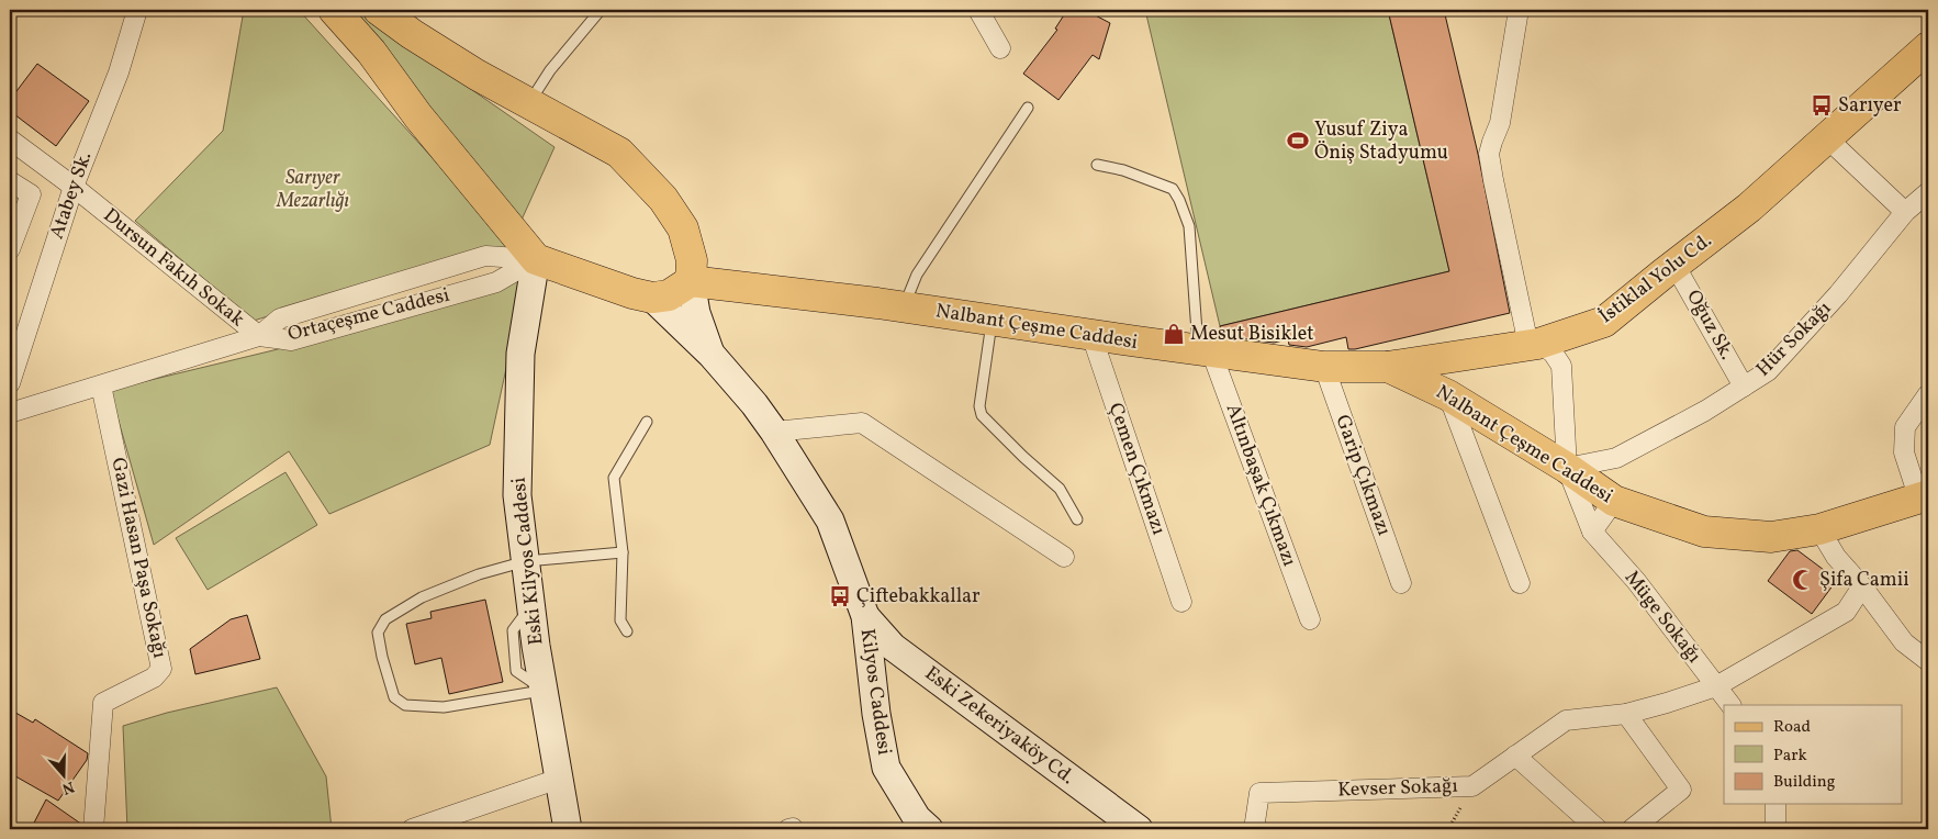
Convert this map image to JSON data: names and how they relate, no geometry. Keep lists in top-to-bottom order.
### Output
{
  "streets": {
    "main road": ["İstiklal Yolu Cd.", "Nalbant Çeşme Caddesi"],
    "street": [
      "Atabey Sk.",
      "Dursun Fakıh Sokak",
      "Ortaçeşme Caddesi",
      "Oğuz Sk.",
      "Hür Sokağı",
      "Çemen Çıkmazı",
      "Garip Çıkmazı",
      "Altınbaşak Çıkmazı",
      "Gazi Hasan Paşa Sokağı",
      "Eski Kilyos Caddesi",
      "Müge Sokağı",
      "Kilyos Caddesi",
      "Eski Zekeriyaköy Cd.",
      "Kevser Sokağı"
    ]
  },
  "crossings": [
    ["Atabey Sk.", "Dursun Fakıh Sokak"],
    ["Dursun Fakıh Sokak", "Ortaçeşme Caddesi"],
    ["İstiklal Yolu Cd.", "Oğuz Sk."],
    ["İstiklal Yolu Cd.", "Nalbant Çeşme Caddesi"],
    ["İstiklal Yolu Cd.", "Müge Sokağı"],
    ["Ortaçeşme Caddesi", "Gazi Hasan Paşa Sokağı"],
    ["Ortaçeşme Caddesi", "Eski Kilyos Caddesi"],
    ["Oğuz Sk.", "Hür Sokağı"],
    ["Nalbant Çeşme Caddesi", "Hür Sokağı"],
    ["Nalbant Çeşme Caddesi", "Çemen Çıkmazı"],
    ["Nalbant Çeşme Caddesi", "Garip Çıkmazı"],
    ["Nalbant Çeşme Caddesi", "Altınbaşak Çıkmazı"],
    ["Nalbant Çeşme Caddesi", "Müge Sokağı"],
    ["Hür Sokağı", "Müge Sokağı"],
    ["Müge Sokağı", "Kevser Sokağı"],
    ["Kilyos Caddesi", "Eski Zekeriyaköy Cd."]
  ],
  "parks": ["Sarıyer Mezarlığı"],
  "places": {
    "bus stop": ["Sarıyer", "Çiftebakkallar"],
    "sports": ["Yusuf Ziya Öniş Stadyumu"],
    "shop": ["Mesut Bisiklet"],
    "mosque": ["Şifa Camii"]
  },
  "legend": ["Road", "Park", "Building"],
  "north": "bottom"
}
